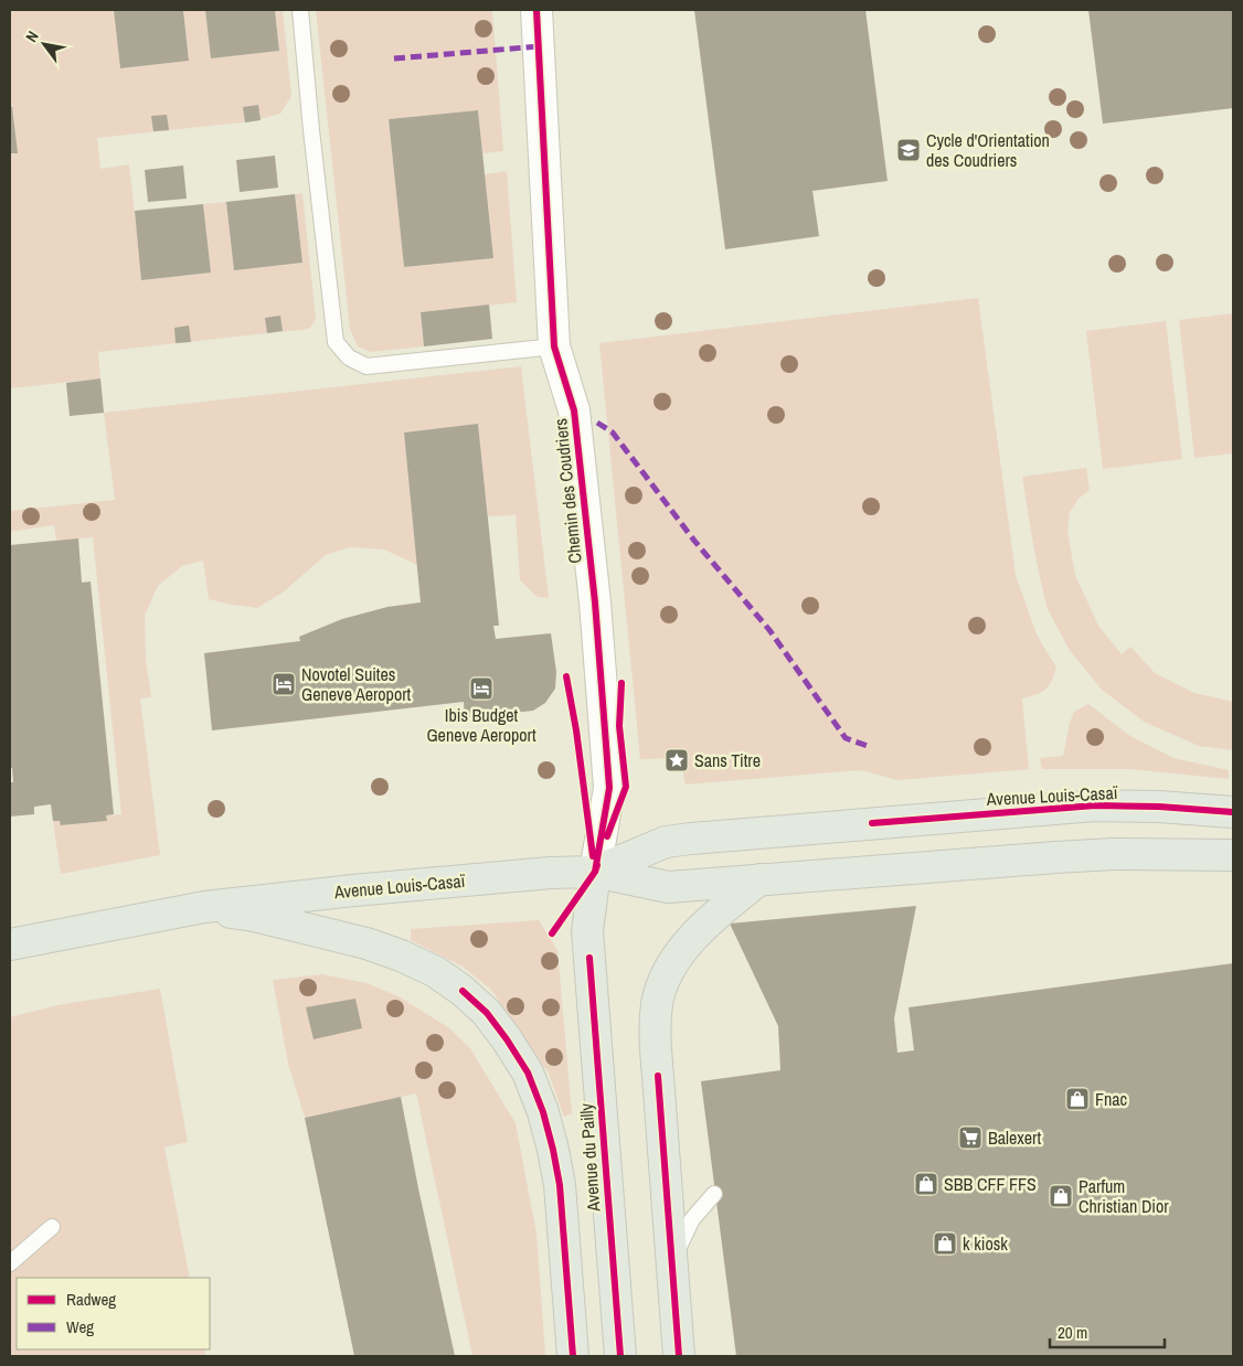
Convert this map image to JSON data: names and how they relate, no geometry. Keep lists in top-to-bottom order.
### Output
{
  "streets": {
    "main road": ["Avenue Louis-Casaï", "Avenue du Pailly"],
    "street": ["Chemin des Coudriers"]
  },
  "crossings": [
    ["Chemin des Coudriers", "Avenue Louis-Casaï"],
    ["Chemin des Coudriers", "Avenue du Pailly"],
    ["Avenue Louis-Casaï", "Avenue du Pailly"]
  ],
  "places": {
    "school or university": ["Cycle d'Orientation des Coudriers"],
    "hotel": ["Novotel Suites Geneve Aeroport", "Ibis Budget Geneve Aeroport"],
    "place": ["Sans Titre"],
    "shop": [
      "Fnac",
      "SBB CFF FFS",
      "Parfum Christian Dior",
      "k kiosk"
    ],
    "supermarket": ["Balexert"]
  },
  "legend": ["Radweg", "Weg"],
  "scale_bar": "20 m",
  "north": "top left"
}
